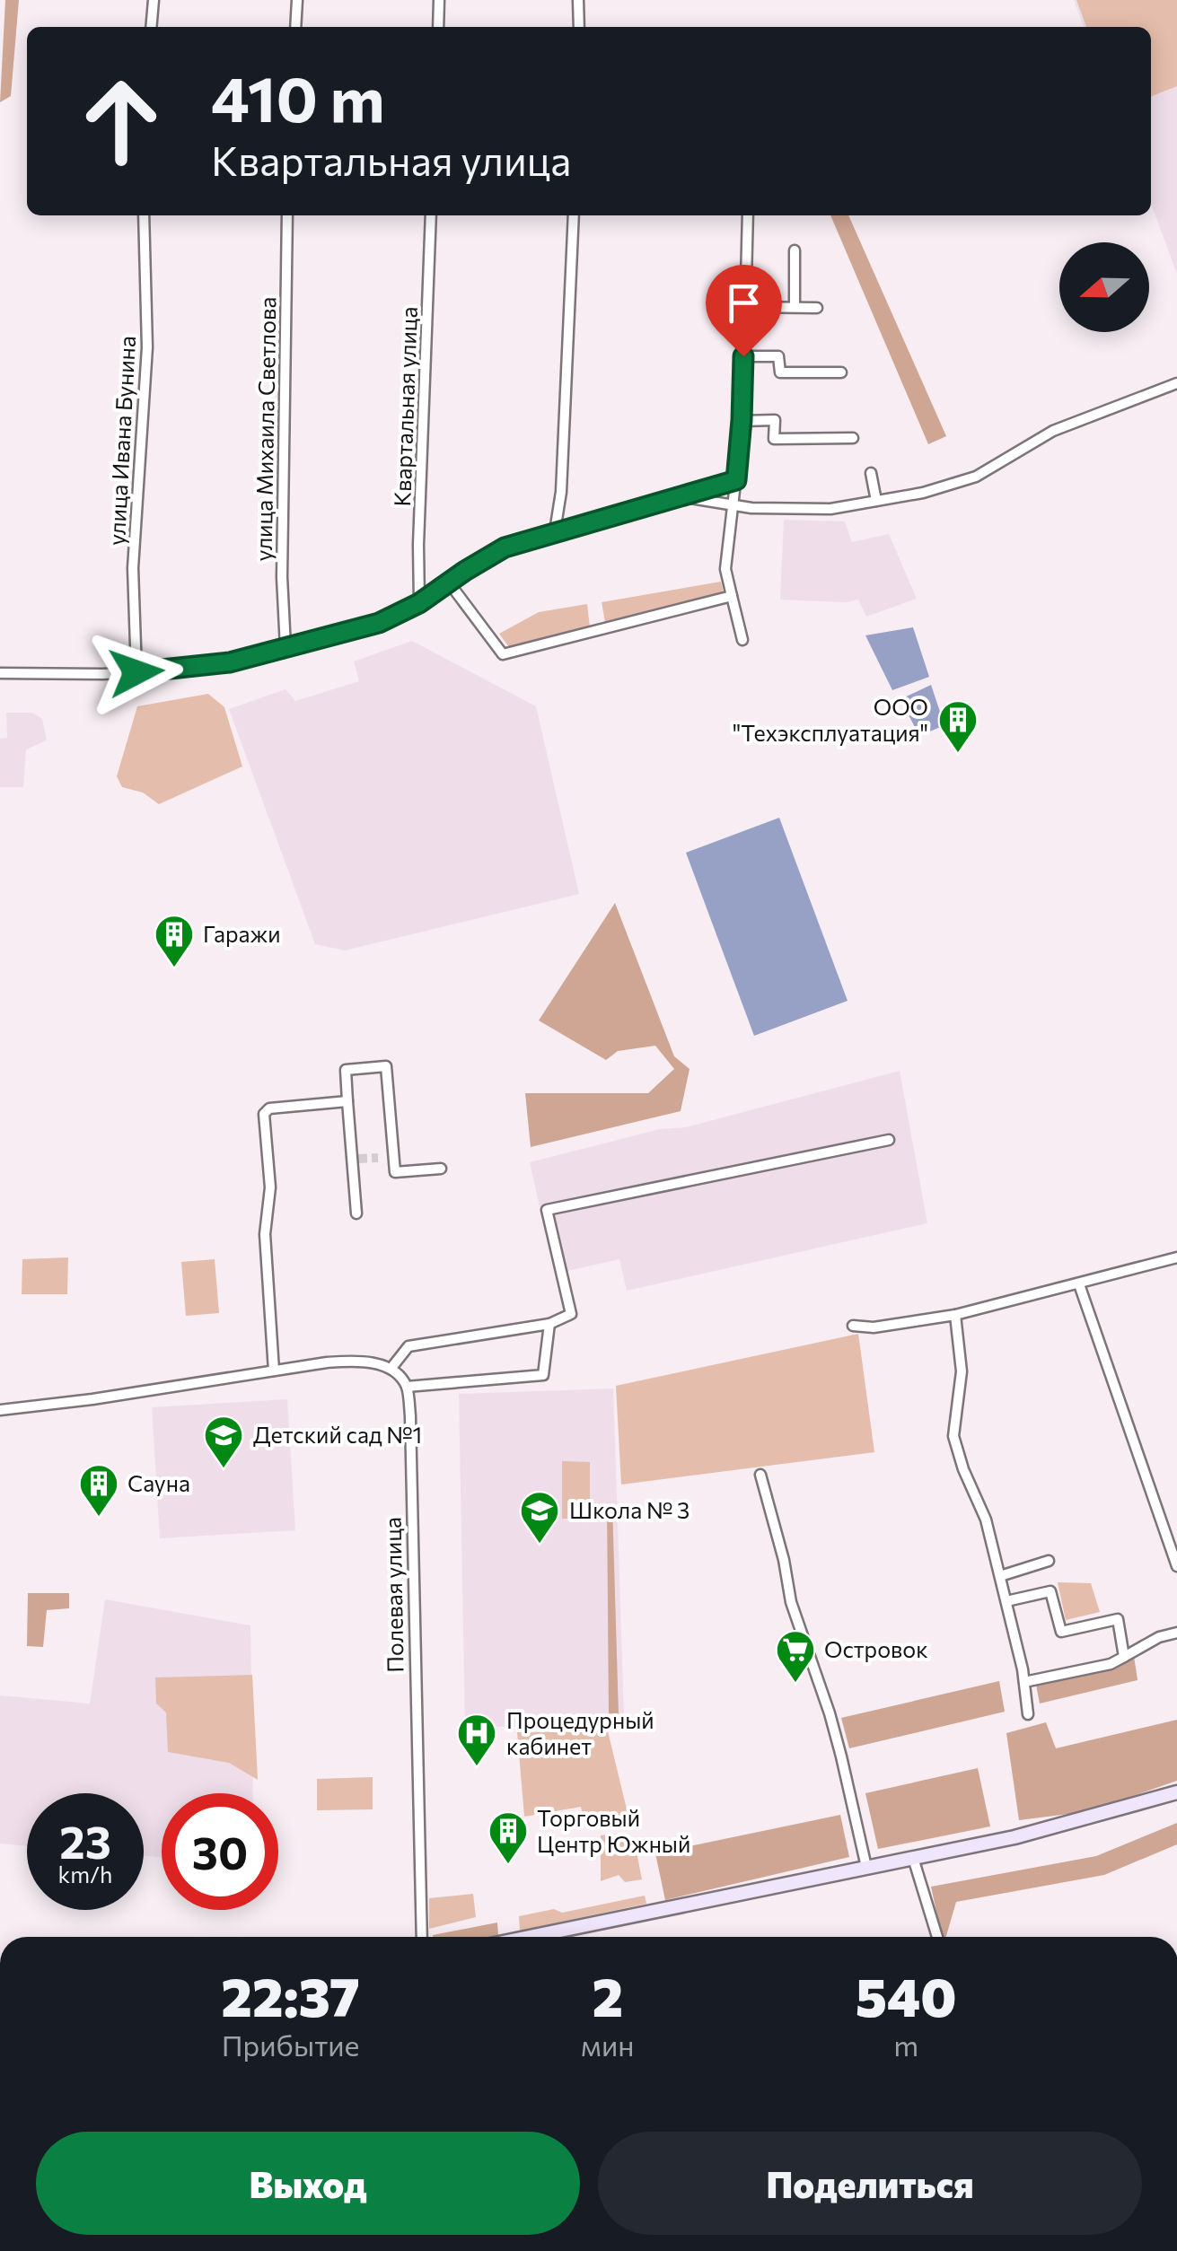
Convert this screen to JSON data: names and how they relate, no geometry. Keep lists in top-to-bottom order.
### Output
{
  "streets": {
    "street": [
      "Квартальная улица",
      "улица Михаила Светлова",
      "улица Ивана Бунина",
      "Полевая улица"
    ]
  },
  "places": {
    "building": [
      "ООО \"Техэксплуатация\"",
      "Гаражи",
      "Сауна",
      "Торговый Центр Южный"
    ],
    "school or university": ["Детский сад №1", "Школа № 3"],
    "supermarket": ["Островок"],
    "hospital": ["Процедурный кабинет"]
  },
  "north": "left",
  "page": {
    "turn": ["410 m", "Квартальная улица"],
    "speed": "23 km/h",
    "limit": "30",
    "eta": [
      "22:37",
      "Прибытие",
      "2",
      "мин",
      "540",
      "m"
    ],
    "buttons": ["Выход", "Поделиться"]
  }
}
